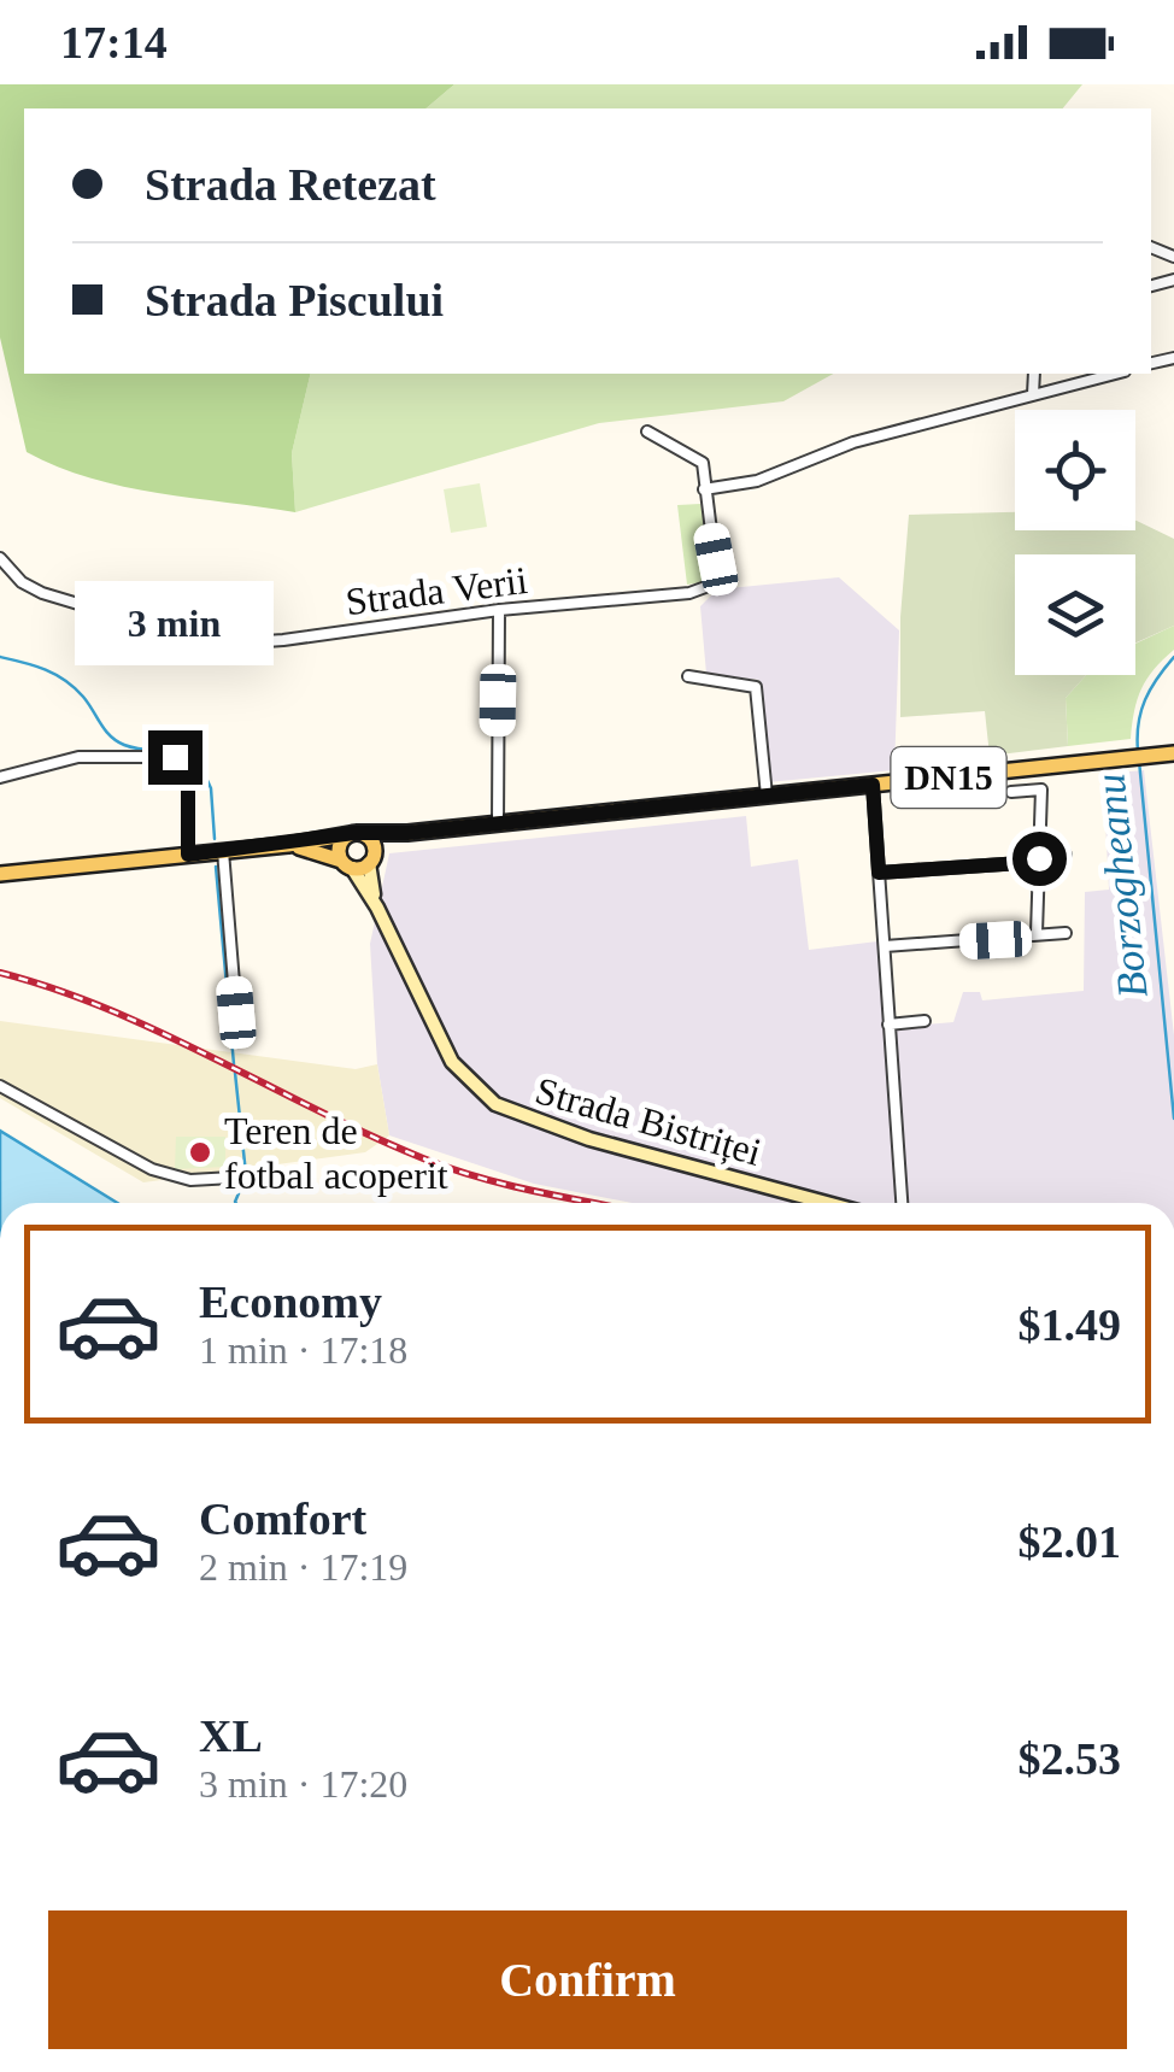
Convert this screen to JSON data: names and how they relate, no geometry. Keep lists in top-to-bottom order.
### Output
{
  "streets": {
    "main road": ["DN15", "Strada Bistriței"],
    "street": ["Strada Verii"]
  },
  "crossings": [
    ["DN15", "Strada Bistriței"]
  ],
  "water": ["Borzogheanu"],
  "places": ["Teren de fotbal acoperit"],
  "page": {
    "status": "17:14",
    "banner": ["Strada Retezat", "Strada Piscului"],
    "bubble": "3 min",
    "list": [
      {
        "name": "Economy",
        "note": "1 min · 17:18",
        "value": "$1.49"
      },
      {
        "name": "Comfort",
        "note": "2 min · 17:19",
        "value": "$2.01"
      },
      {
        "name": "XL",
        "note": "3 min · 17:20",
        "value": "$2.53"
      }
    ],
    "buttons": "Confirm"
  }
}
